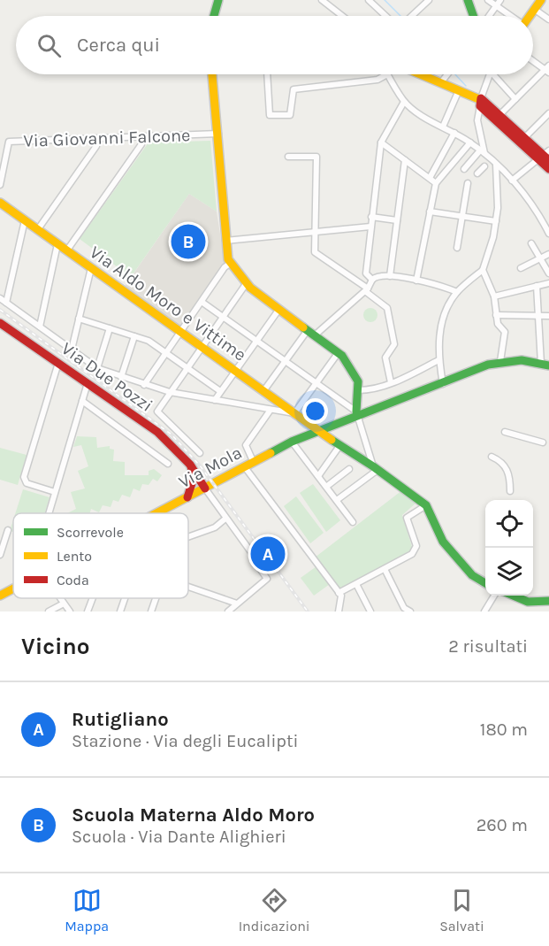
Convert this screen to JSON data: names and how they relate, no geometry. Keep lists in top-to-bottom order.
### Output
{
  "streets": {
    "street": [
      "Via Giovanni Falcone",
      "Via Aldo Moro e Vittime",
      "Via Due Pozzi",
      "Via Mola"
    ]
  },
  "crossings": [
    ["Via Aldo Moro e Vittime", "Via Mola"],
    ["Via Due Pozzi", "Via Mola"]
  ],
  "legend": ["Scorrevole", "Lento", "Coda"],
  "page": {
    "search": "Cerca qui",
    "pins": ["B", "A"],
    "heading": ["Vicino", "2 risultati"],
    "list": [
      {
        "mark": "A",
        "name": "Rutigliano",
        "note": "Stazione · Via degli Eucalipti",
        "value": "180 m"
      },
      {
        "mark": "B",
        "name": "Scuola Materna Aldo Moro",
        "note": "Scuola · Via Dante Alighieri",
        "value": "260 m"
      }
    ],
    "nav": ["Mappa", "Indicazioni", "Salvati"]
  }
}
